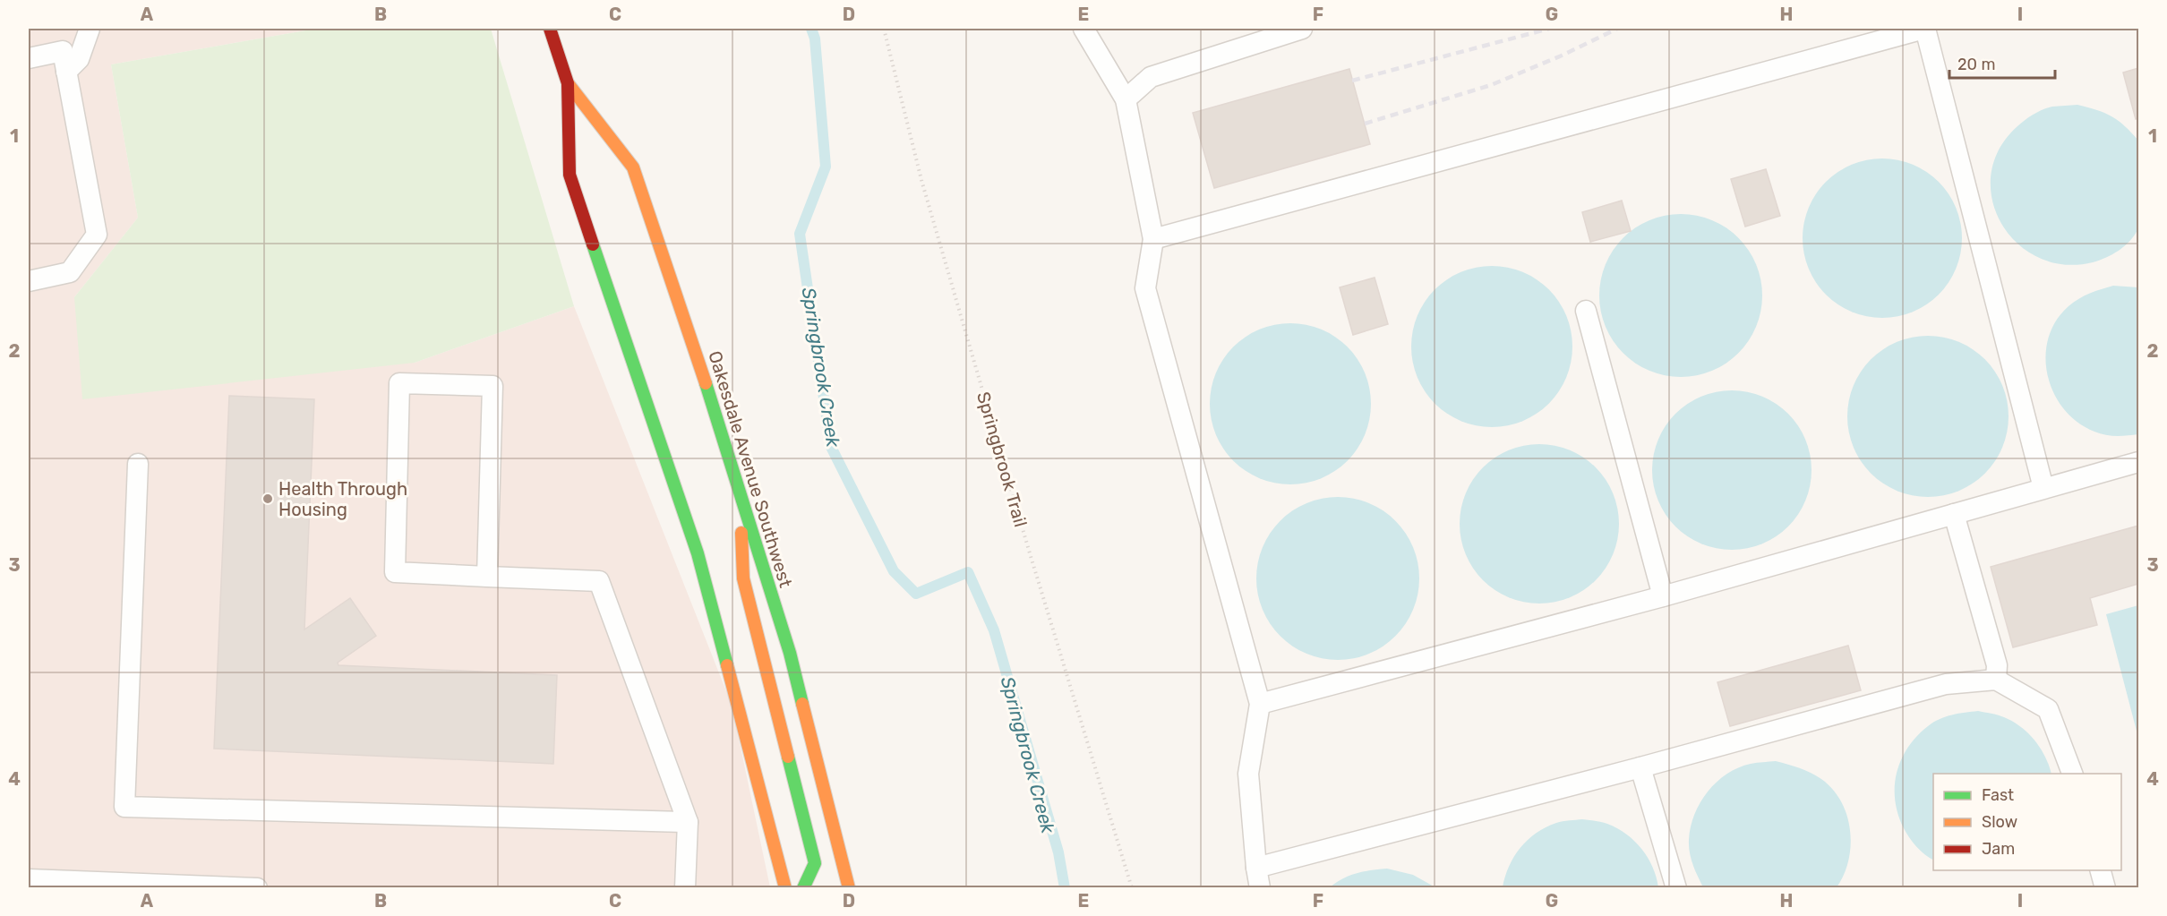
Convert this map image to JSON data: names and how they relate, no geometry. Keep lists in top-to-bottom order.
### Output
{
  "streets": {
    "street": ["Oakesdale Avenue Southwest"],
    "path": ["Springbrook Trail"]
  },
  "water": ["Springbrook Creek"],
  "places": ["Health Through Housing"],
  "legend": ["Fast", "Slow", "Jam"],
  "scale_bar": "20 m",
  "grid": {
    "columns": [
      "A",
      "B",
      "C",
      "D",
      "E",
      "F",
      "G",
      "H",
      "I"
    ],
    "rows": [
      "1",
      "2",
      "3",
      "4"
    ]
  }
}
